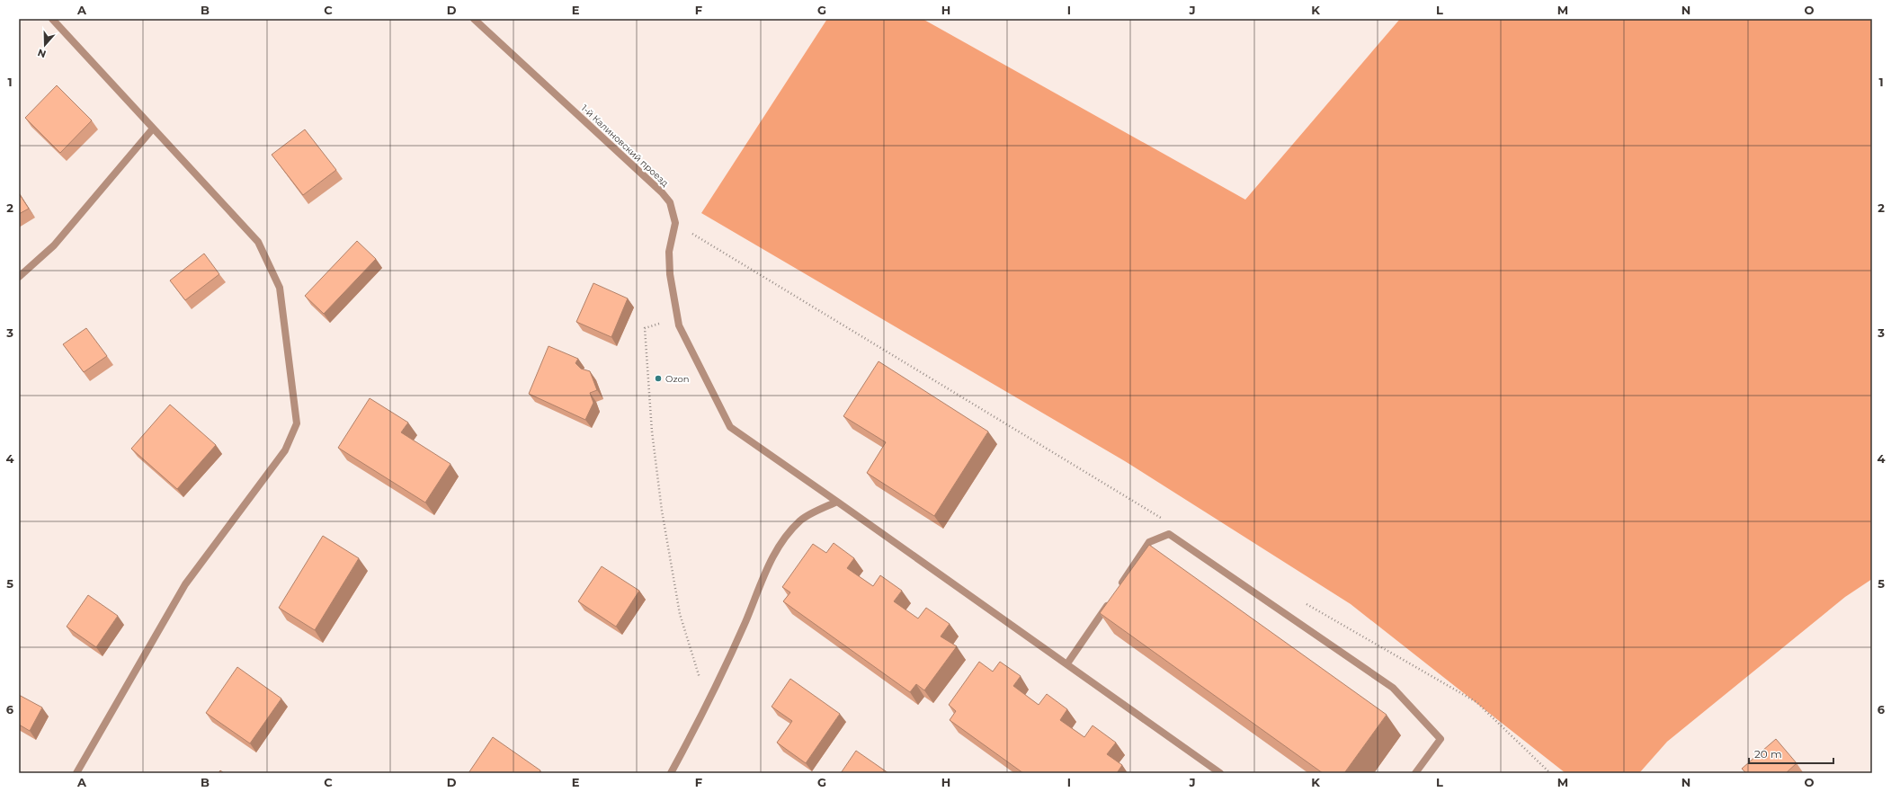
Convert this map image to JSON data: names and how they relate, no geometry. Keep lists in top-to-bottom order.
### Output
{
  "streets": {
    "lane": ["1-й Калиновский проезд"]
  },
  "places": ["Ozon"],
  "scale_bar": "20 m",
  "north": "bottom",
  "grid": {
    "columns": [
      "A",
      "B",
      "C",
      "D",
      "E",
      "F",
      "G",
      "H",
      "I",
      "J",
      "K",
      "L",
      "M",
      "N",
      "O"
    ],
    "rows": [
      "1",
      "2",
      "3",
      "4",
      "5",
      "6"
    ]
  }
}
